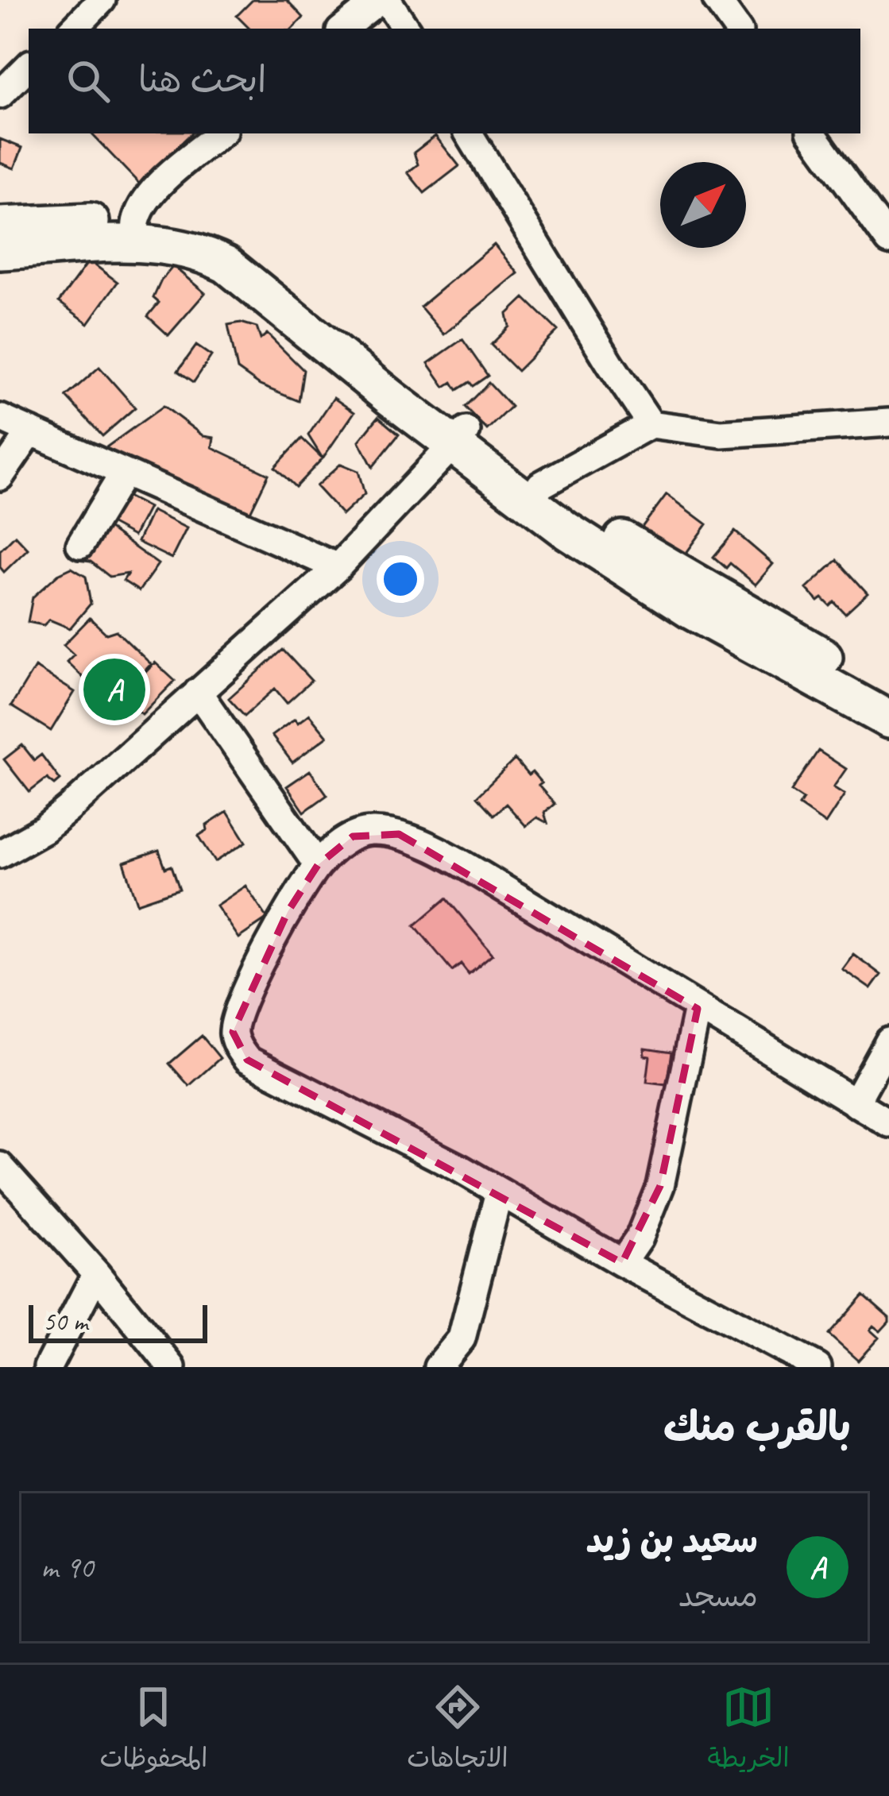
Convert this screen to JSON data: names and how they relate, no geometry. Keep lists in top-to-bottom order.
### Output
{
  "scale_bar": "50 m",
  "north": "top right",
  "page": {
    "search": "ابحث هنا",
    "pins": "A",
    "scale": "50 m",
    "heading": "بالقرب منك",
    "list": [
      {
        "mark": "A",
        "name": "سعيد بن زيد",
        "note": "مسجد",
        "value": "90 m"
      }
    ],
    "nav": ["الخريطة", "الاتجاهات", "المحفوظات"]
  }
}
